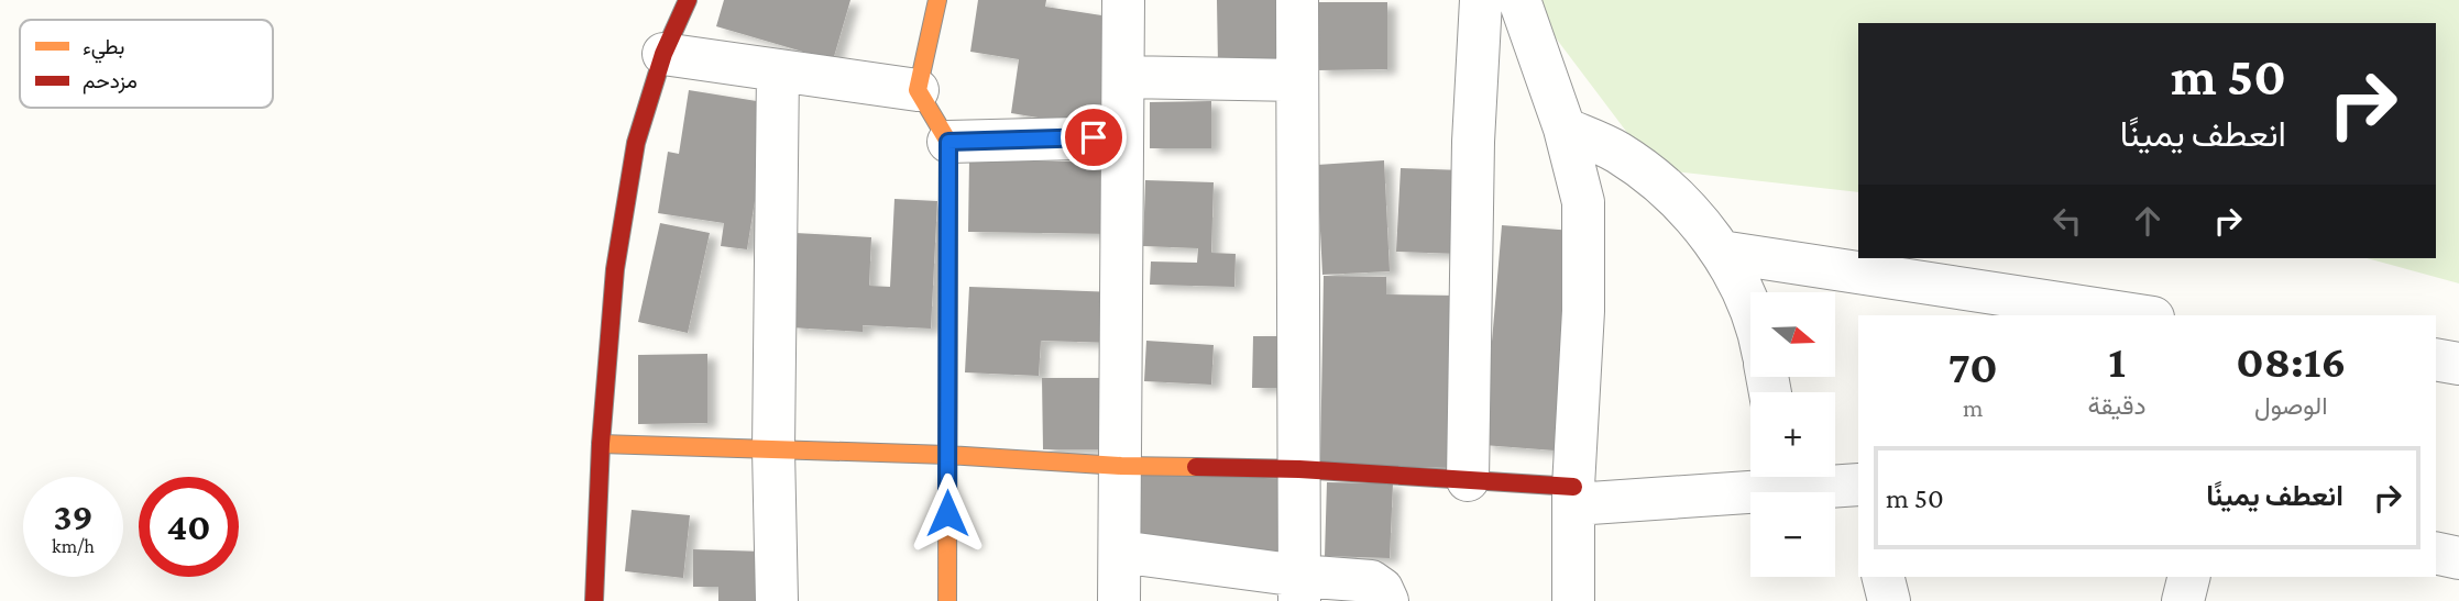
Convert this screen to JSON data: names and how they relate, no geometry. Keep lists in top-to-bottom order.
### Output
{
  "legend": ["بطيء", "مزدحم"],
  "north": "right",
  "page": {
    "turn": ["50 m", "انعطف يمينًا"],
    "map_buttons": ["+", "−"],
    "eta": [
      "08:16",
      "الوصول",
      "1",
      "دقيقة",
      "70",
      "m"
    ],
    "list": [
      {
        "name": "انعطف يمينًا",
        "value": "50 m"
      }
    ],
    "speed": "39 km/h",
    "limit": "40"
  }
}
